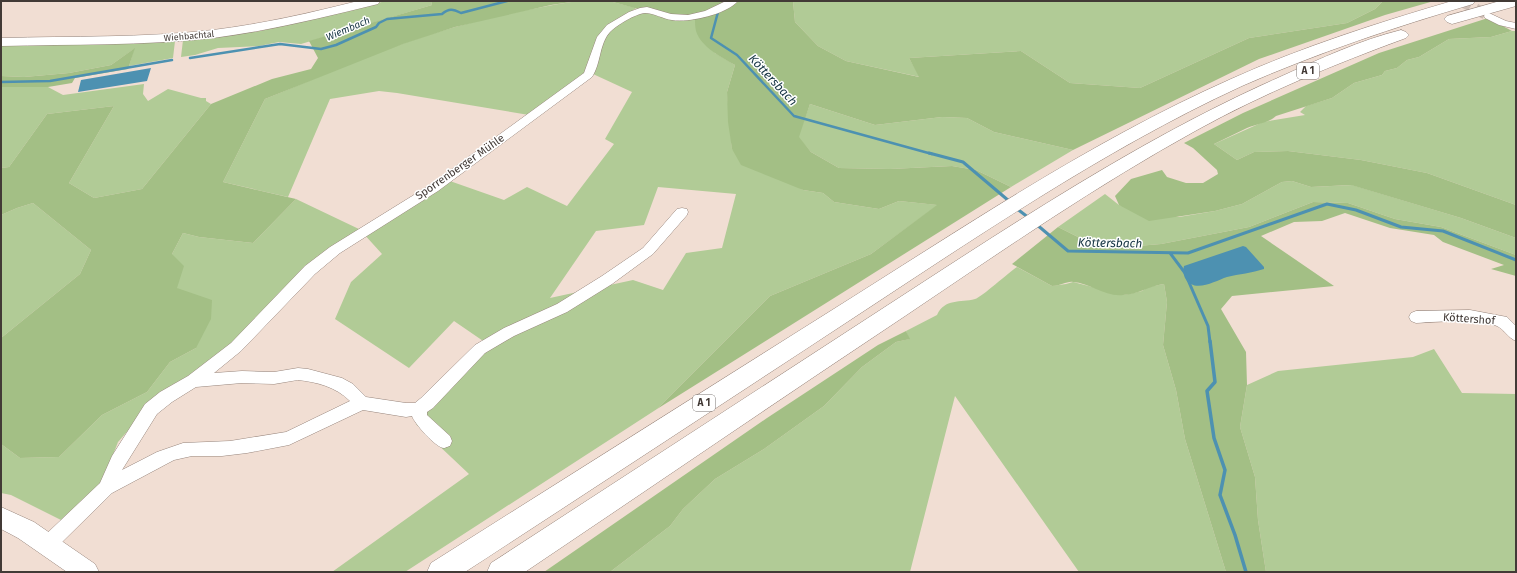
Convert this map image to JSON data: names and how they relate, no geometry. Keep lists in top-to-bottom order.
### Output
{
  "streets": {
    "highway": ["A 1"],
    "main road": ["Wiehbachtal"],
    "street": ["Sporrenberger Mühle", "Köttershof"]
  },
  "water": ["Wiembach", "Köttersbach"]
}
